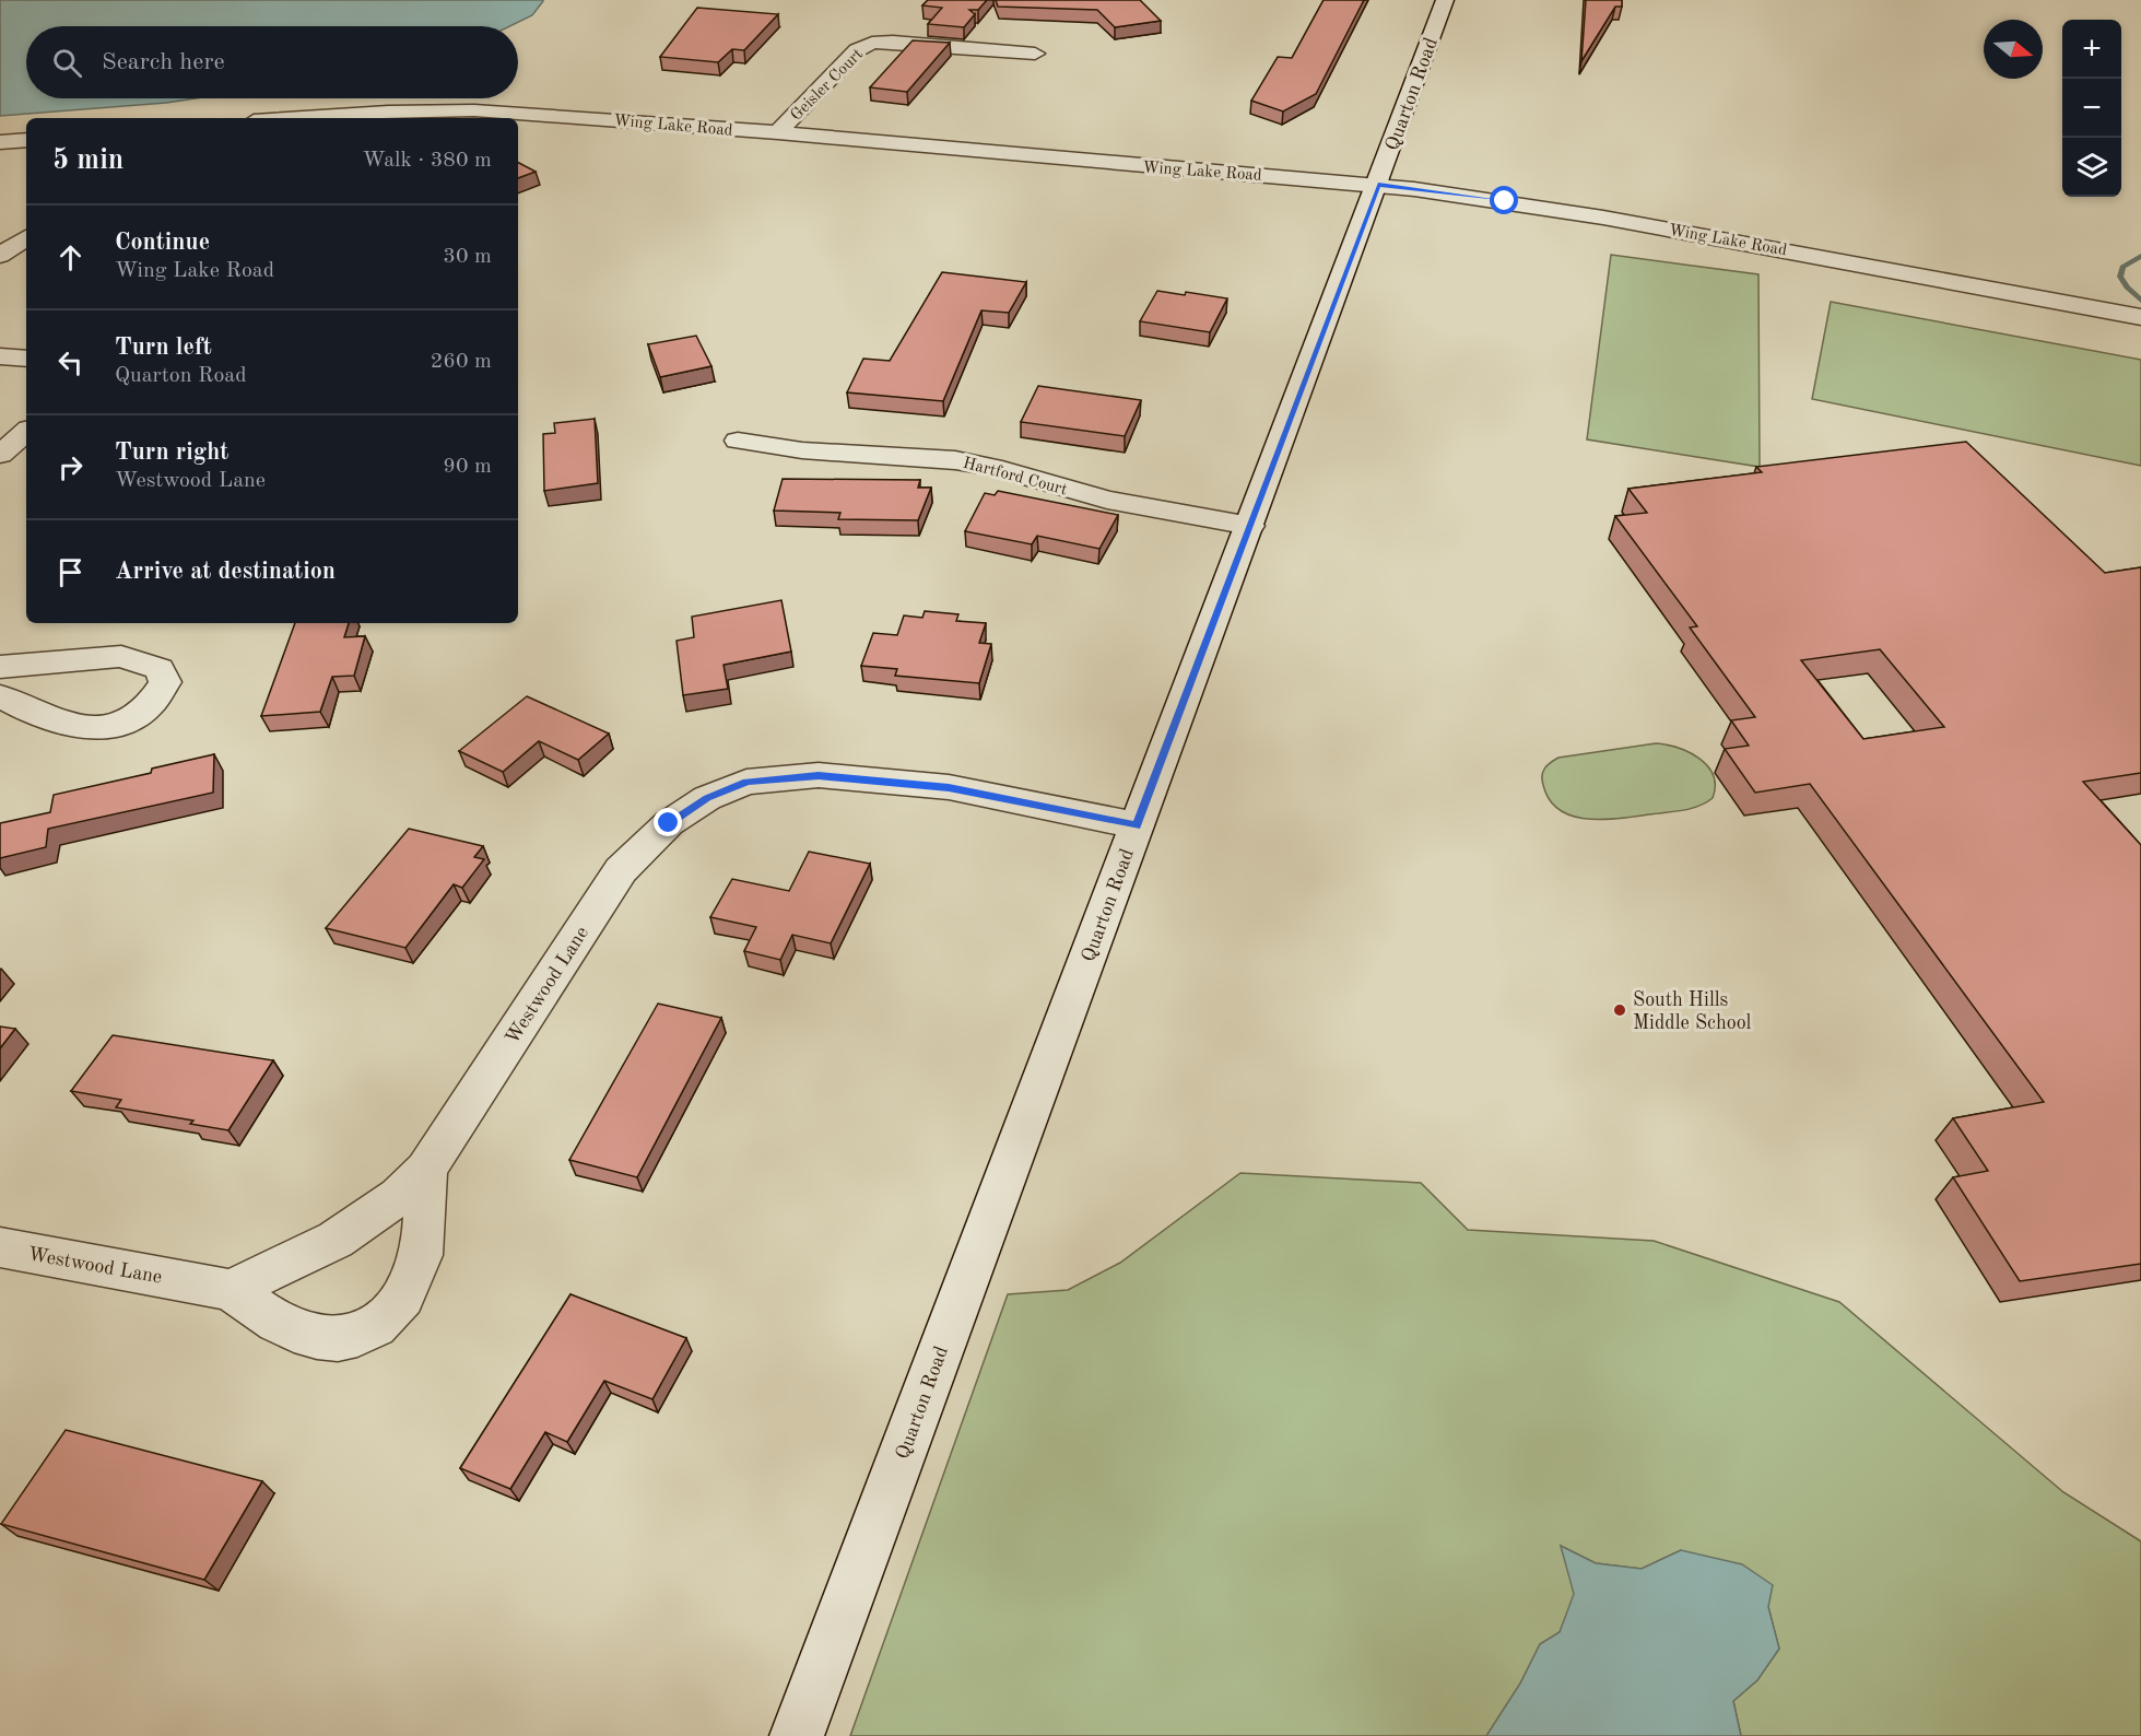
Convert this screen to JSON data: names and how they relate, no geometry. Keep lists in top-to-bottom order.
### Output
{
  "streets": {
    "street": [
      "Geisler Court",
      "Quarton Road",
      "Wing Lake Road",
      "Hartford Court",
      "Westwood Lane"
    ]
  },
  "crossings": [
    ["Geisler Court", "Wing Lake Road"],
    ["Quarton Road", "Wing Lake Road"],
    ["Quarton Road", "Hartford Court"],
    ["Quarton Road", "Westwood Lane"]
  ],
  "places": ["South Hills Middle School"],
  "north": "right",
  "page": {
    "map_buttons": ["+", "−"],
    "search": "Search here",
    "heading": ["5 min", "Walk · 380 m"],
    "list": [
      ["Continue", "Wing Lake Road", "30 m"],
      ["Turn left", "Quarton Road", "260 m"],
      ["Turn right", "Westwood Lane", "90 m"],
      "Arrive at destination"
    ]
  }
}
